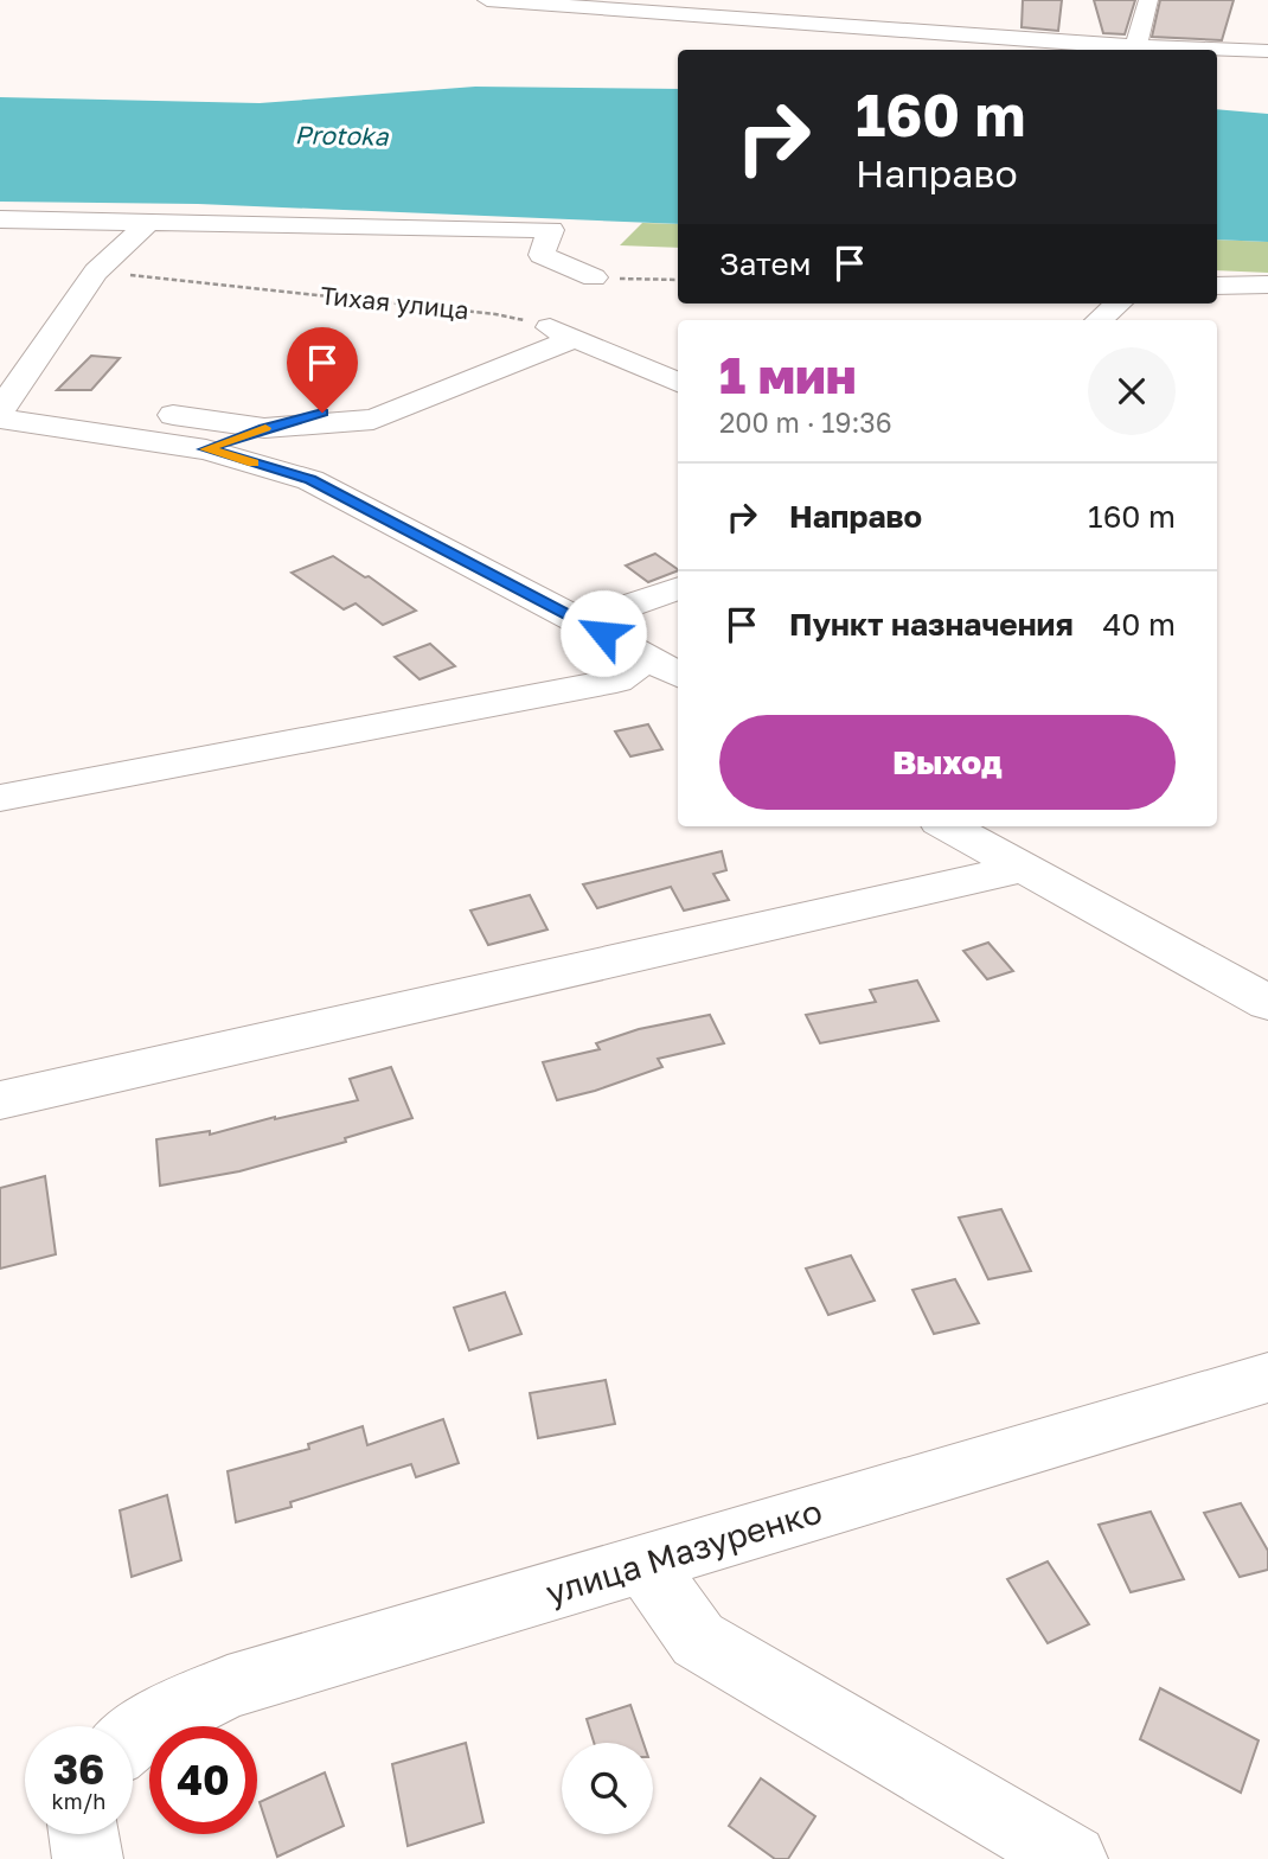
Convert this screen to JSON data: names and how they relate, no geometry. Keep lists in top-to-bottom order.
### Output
{
  "streets": {
    "street": ["улица Мазуренко"],
    "path": ["Тихая улица"]
  },
  "water": ["Protoka"],
  "page": {
    "turn": ["160 m", "Направо"],
    "then": "Затем",
    "heading": ["1 мин", "200 m · 19:36"],
    "list": [
      {
        "name": "Направо",
        "value": "160 m"
      },
      {
        "name": "Пункт назначения",
        "value": "40 m"
      }
    ],
    "buttons": "Выход",
    "speed": "36 km/h",
    "limit": "40"
  }
}
